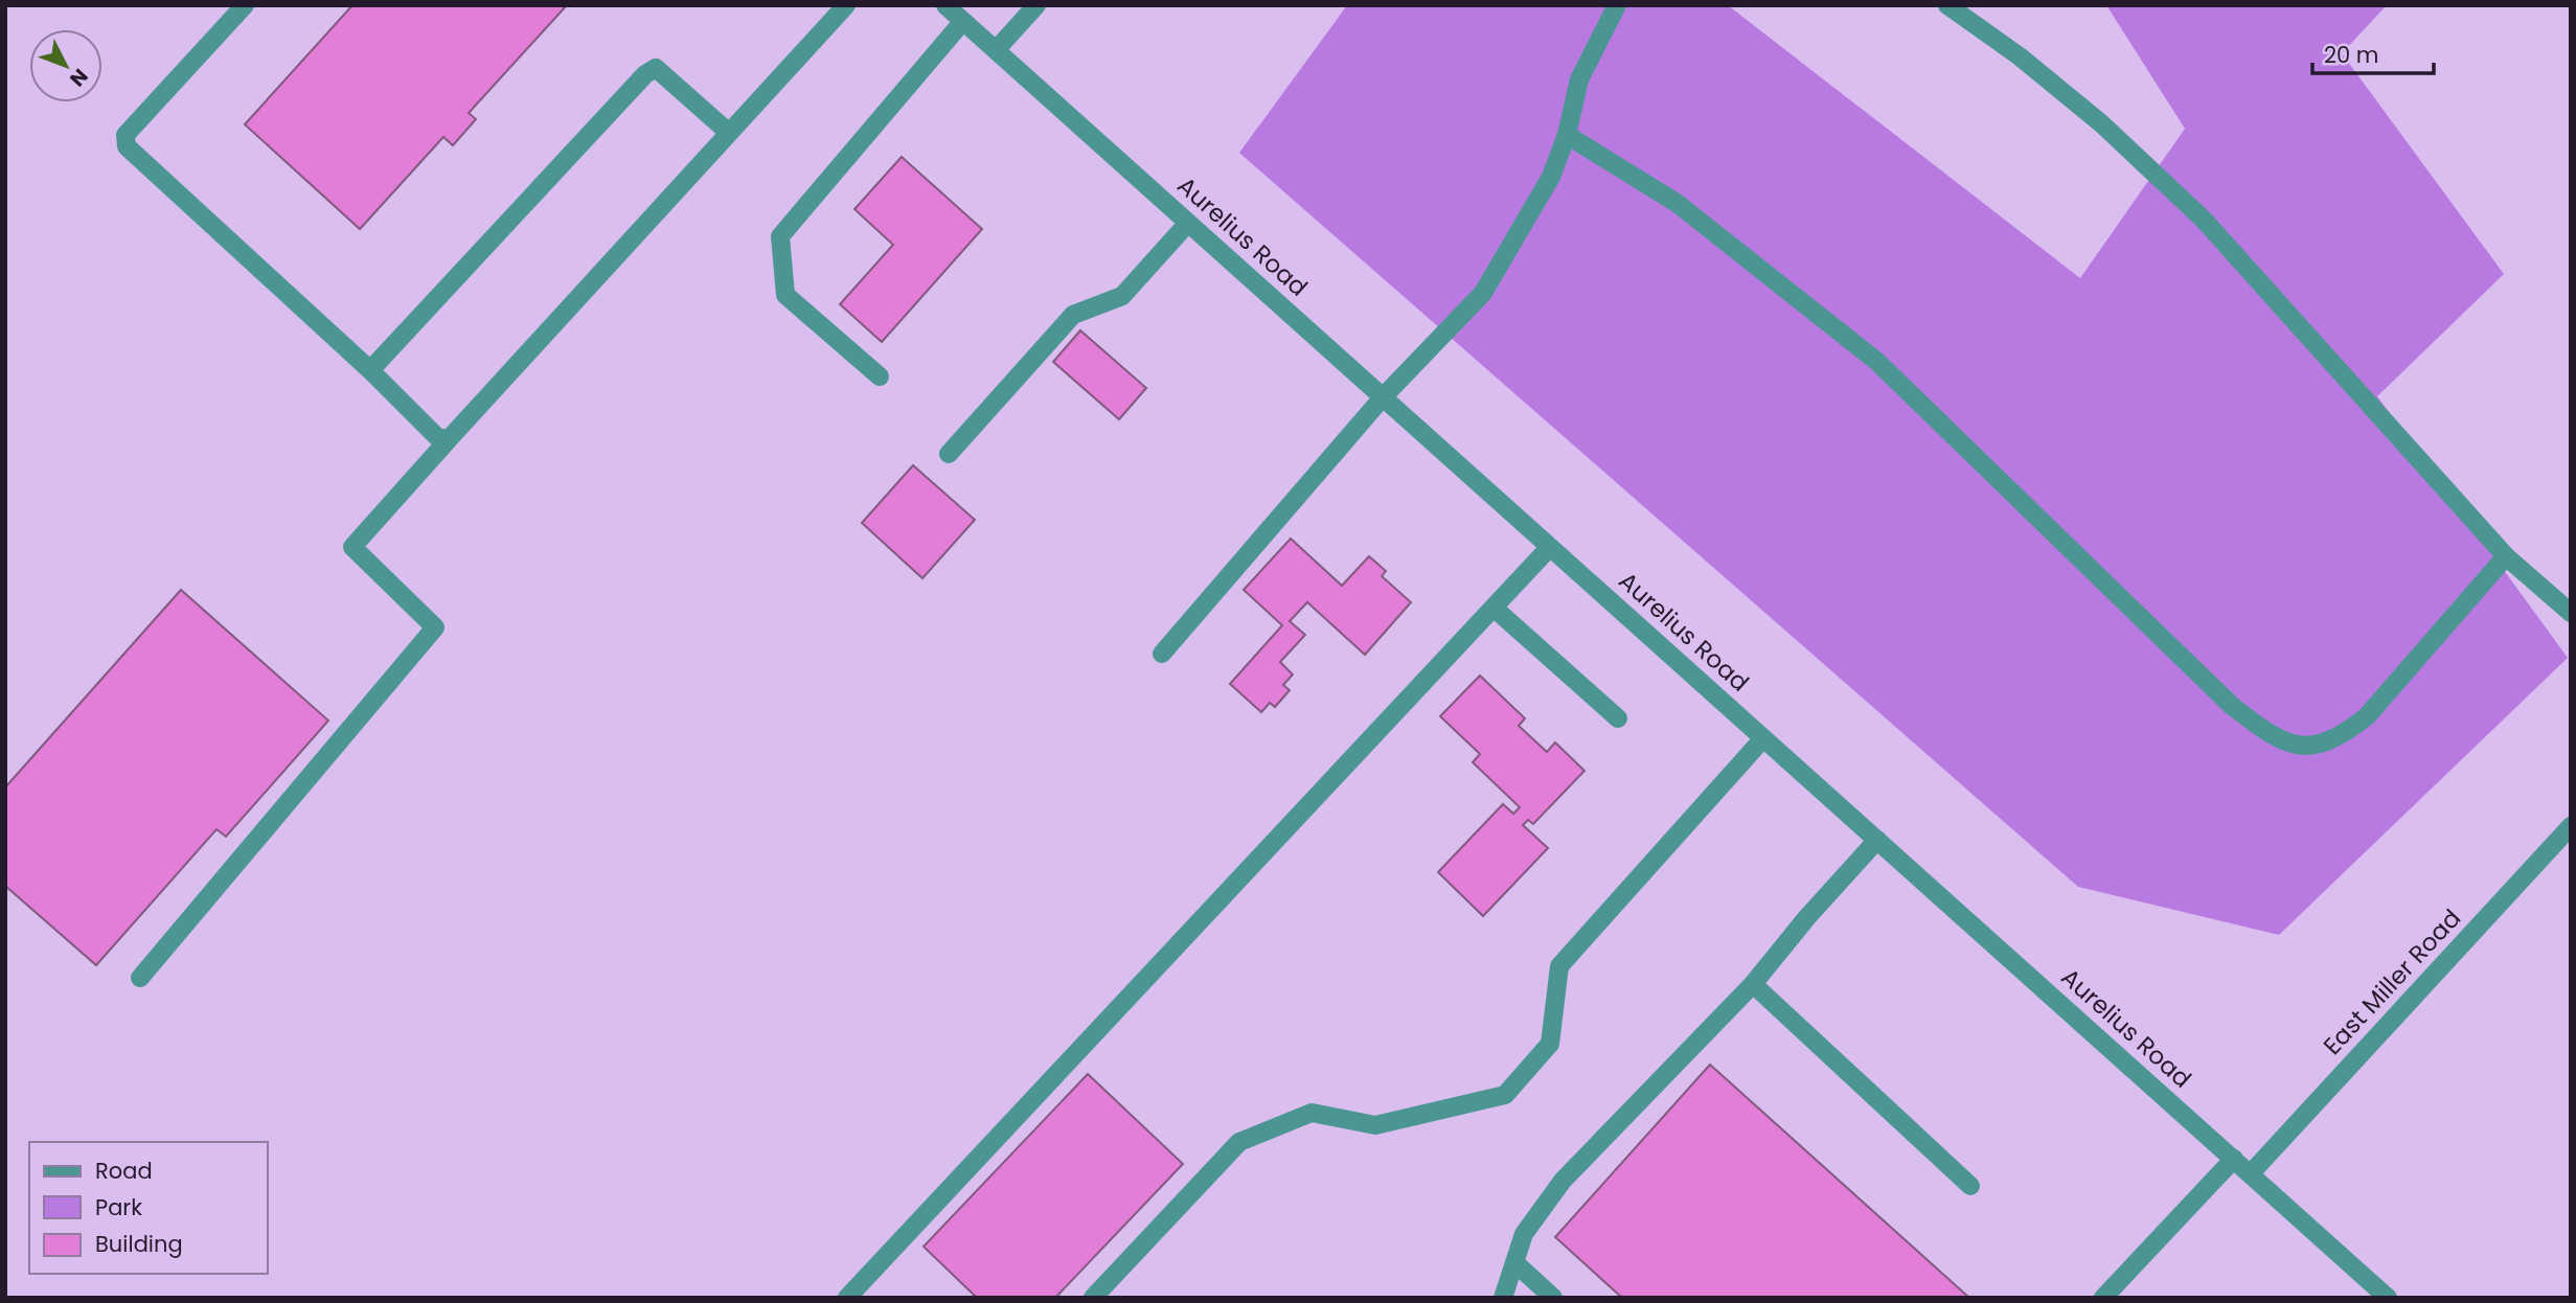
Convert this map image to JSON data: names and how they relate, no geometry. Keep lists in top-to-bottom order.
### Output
{
  "streets": {
    "street": ["Aurelius Road", "East Miller Road"]
  },
  "crossings": [
    ["Aurelius Road", "East Miller Road"]
  ],
  "legend": ["Road", "Park", "Building"],
  "scale_bar": "20 m",
  "north": "bottom right"
}
